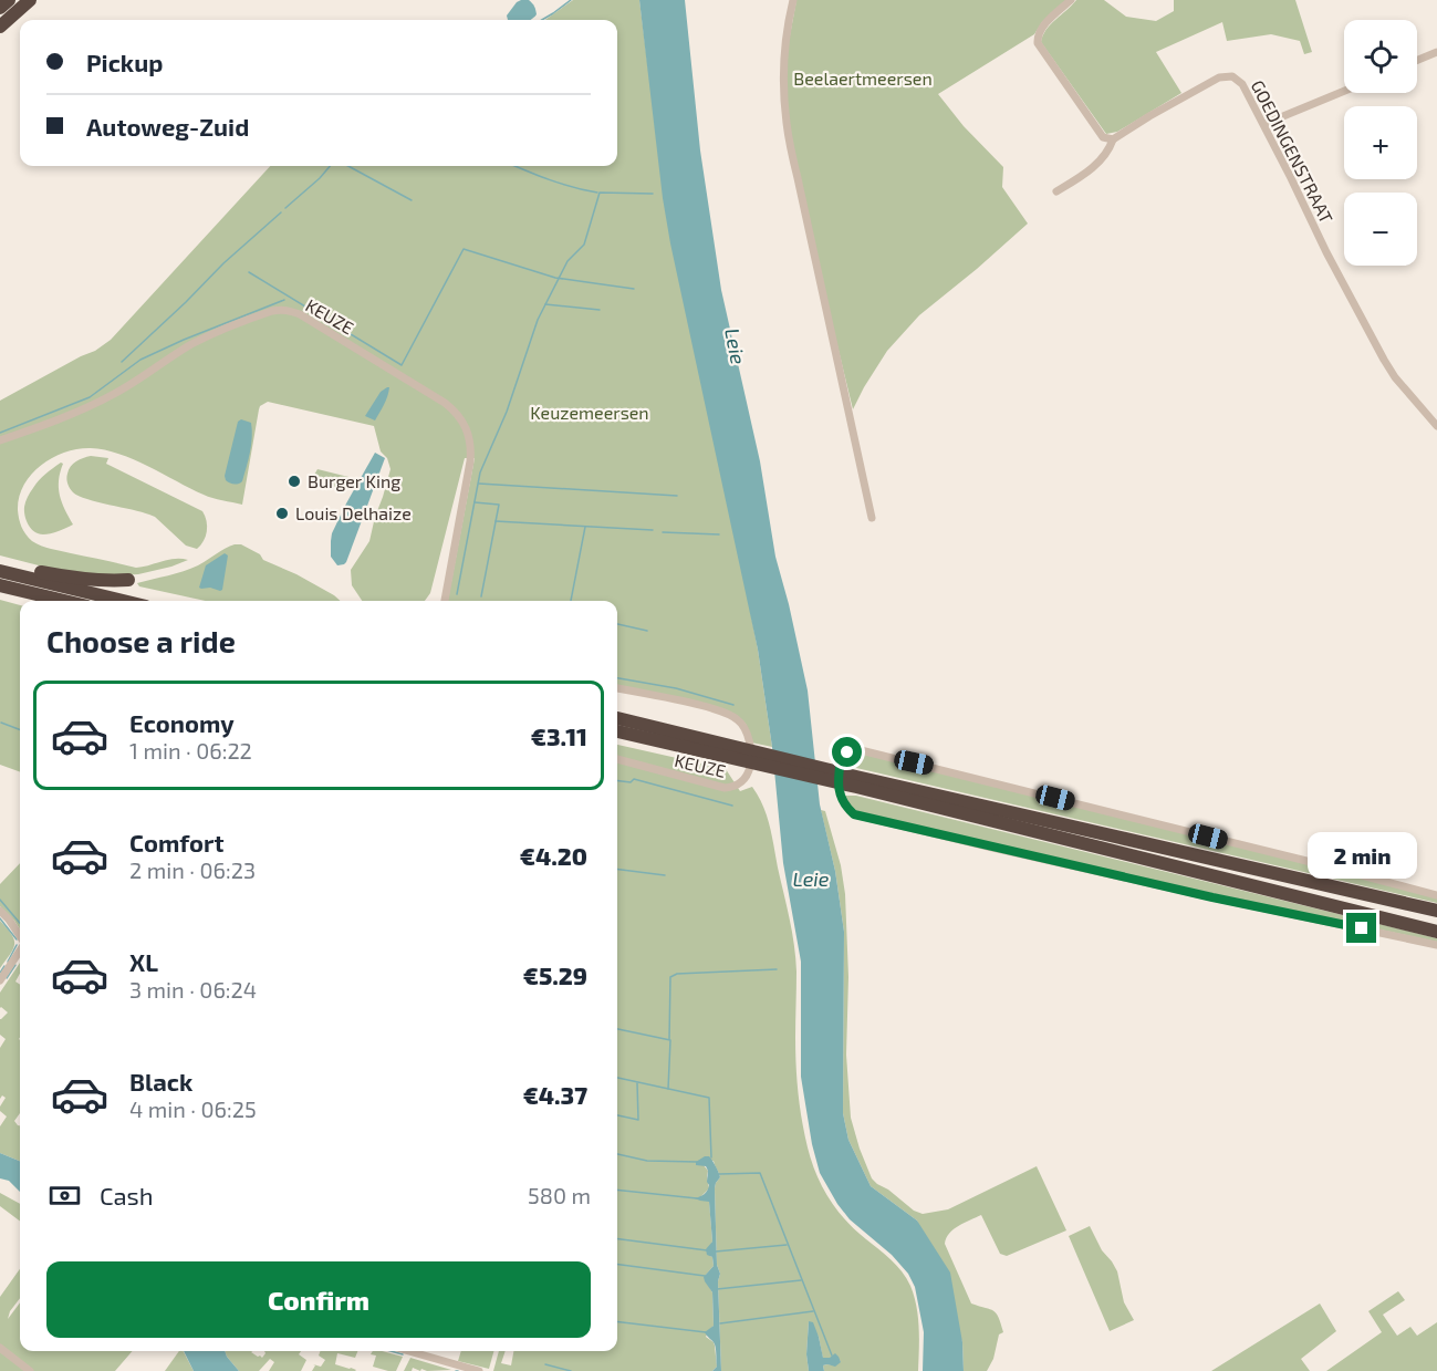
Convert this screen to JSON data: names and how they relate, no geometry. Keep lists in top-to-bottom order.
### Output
{
  "streets": {
    "street": ["GOEDINGENSTRAAT", "KEUZE"]
  },
  "water": ["Leie"],
  "parks": ["Beelaertmeersen", "Keuzemeersen"],
  "places": ["Burger King", "Louis Delhaize"],
  "page": {
    "map_buttons": ["+", "−"],
    "banner": ["Pickup", "Autoweg-Zuid"],
    "heading": "Choose a ride",
    "list": [
      {
        "name": "Economy",
        "note": "1 min · 06:22",
        "value": "€3.11"
      },
      {
        "name": "Comfort",
        "note": "2 min · 06:23",
        "value": "€4.20"
      },
      {
        "name": "XL",
        "note": "3 min · 06:24",
        "value": "€5.29"
      },
      {
        "name": "Black",
        "note": "4 min · 06:25",
        "value": "€4.37"
      }
    ],
    "bubble": "2 min",
    "pay": ["Cash", "580 m"],
    "buttons": "Confirm"
  }
}
